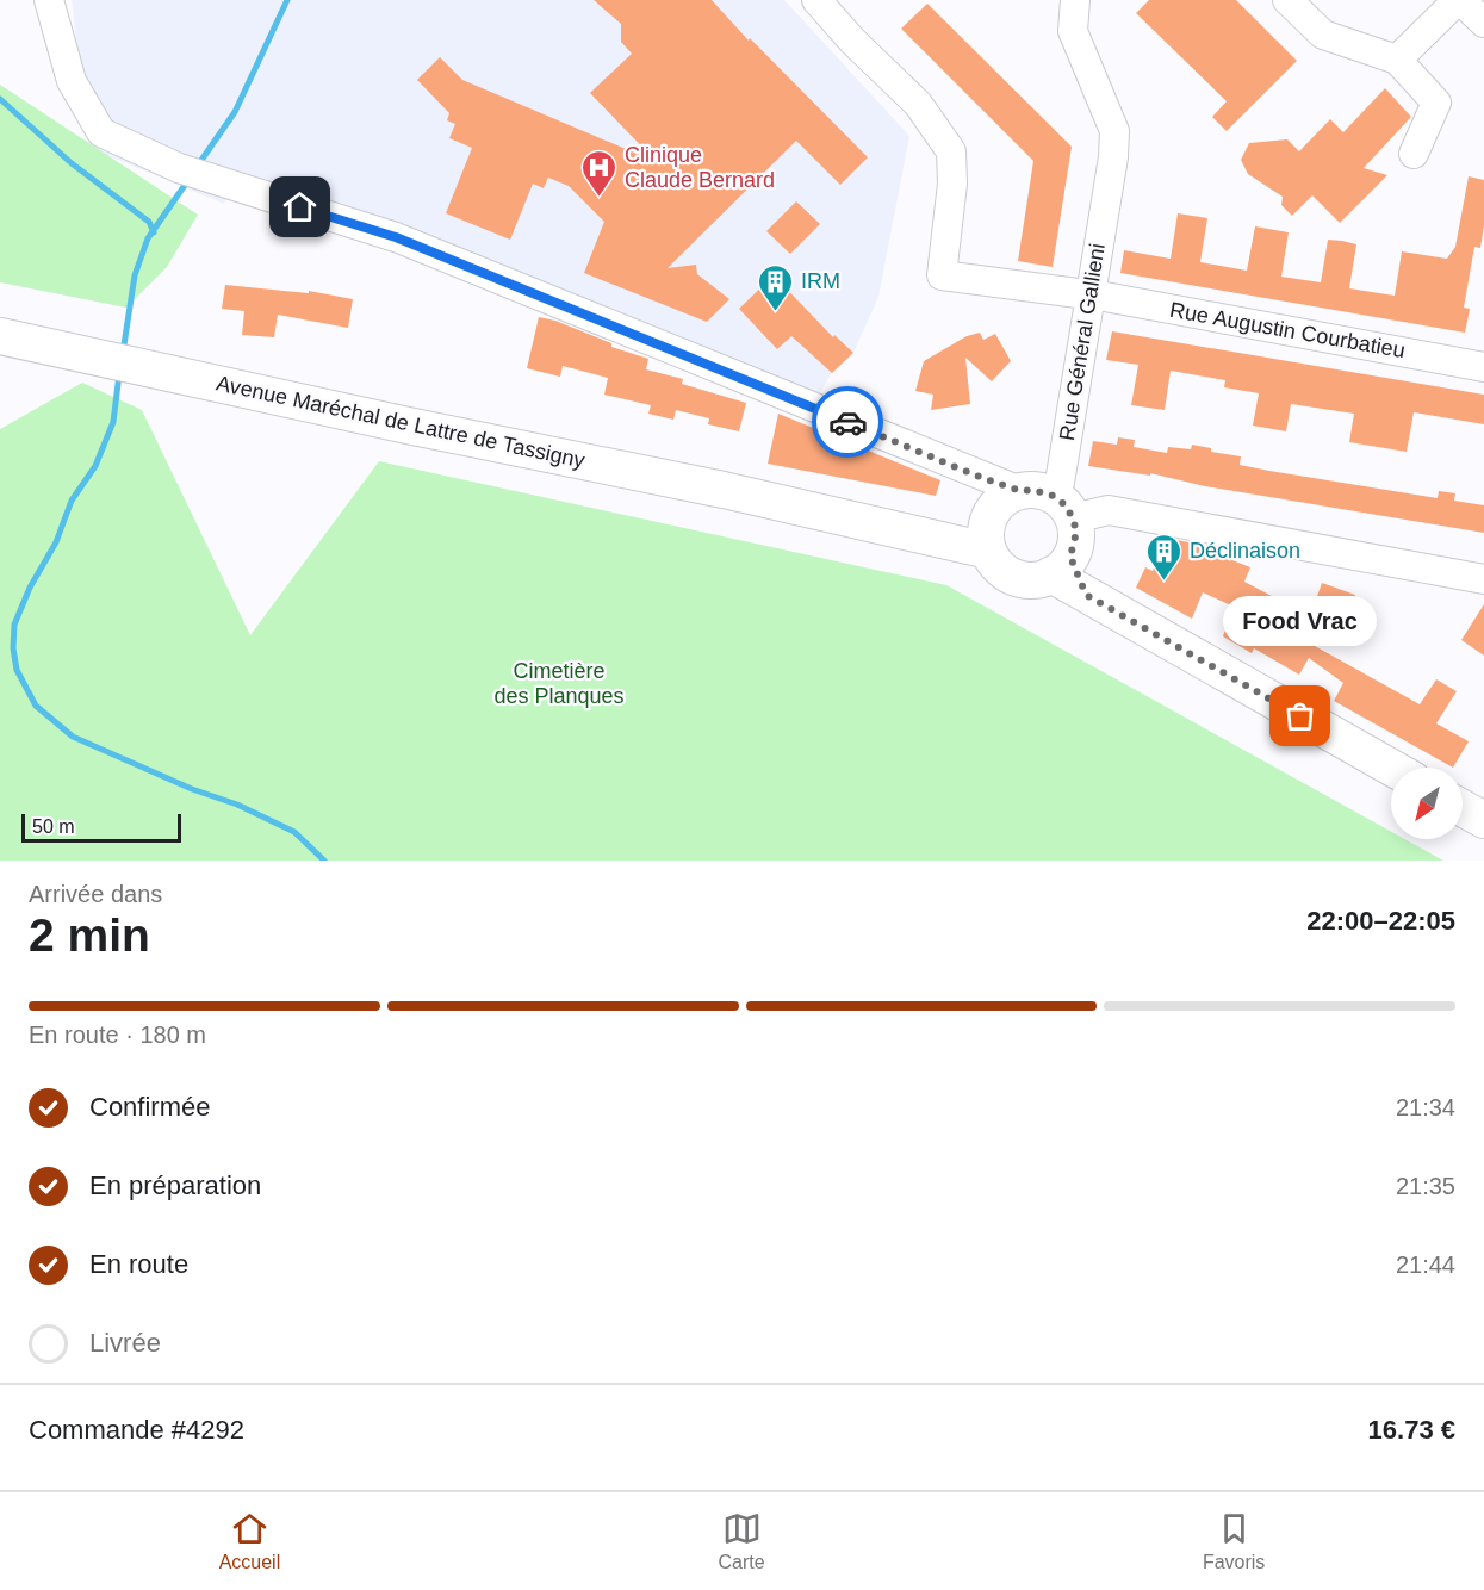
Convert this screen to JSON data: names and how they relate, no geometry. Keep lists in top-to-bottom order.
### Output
{
  "streets": {
    "main road": ["Avenue Maréchal de Lattre de Tassigny"],
    "street": ["Rue Augustin Courbatieu", "Rue Général Gallieni"]
  },
  "crossings": [
    ["Rue Augustin Courbatieu", "Rue Général Gallieni"],
    ["Rue Général Gallieni", "Avenue Maréchal de Lattre de Tassigny"]
  ],
  "parks": ["Cimetière des Planques"],
  "places": {
    "hospital": ["Clinique Claude Bernard"],
    "building": ["IRM", "Déclinaison"],
    "other": ["Food Vrac"]
  },
  "scale_bar": "50 m",
  "north": "bottom left",
  "page": {
    "bubble": "Food Vrac",
    "scale": "50 m",
    "heading": ["2 min", "Arrivée dans", "22:00–22:05"],
    "panel": ["Commande #4292", "16.73 €"],
    "bar": "En route · 180 m",
    "list": [
      ["Confirmée", "21:34"],
      ["En préparation", "21:35"],
      ["En route", "21:44"],
      "Livrée"
    ],
    "tabs": ["Accueil", "Carte", "Favoris"]
  }
}
